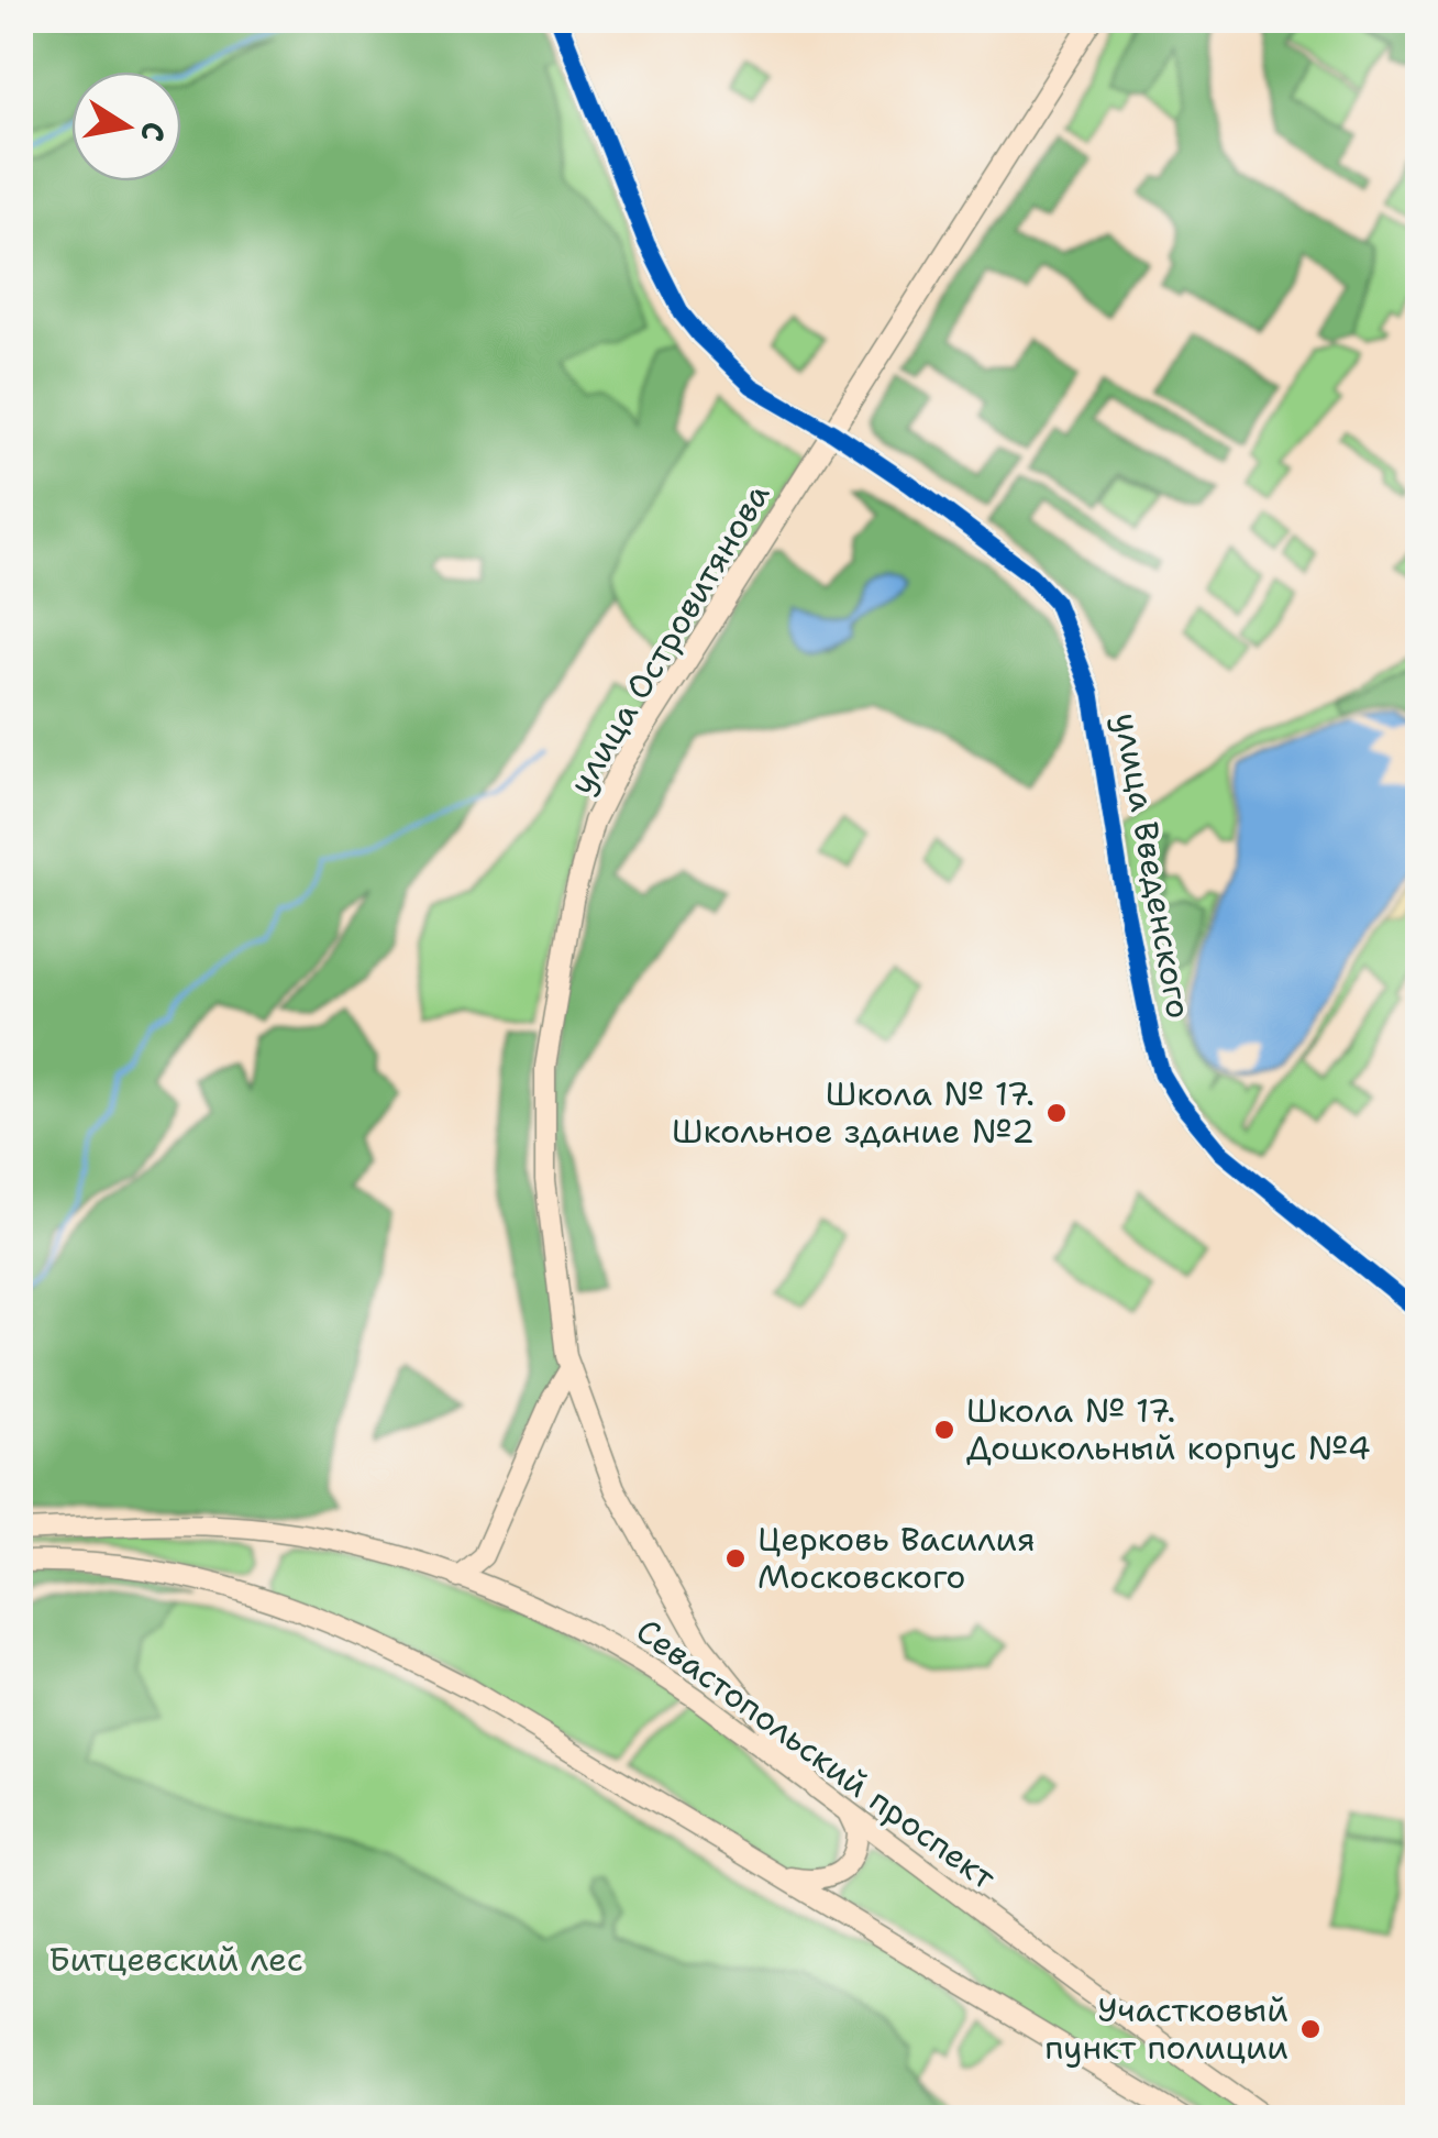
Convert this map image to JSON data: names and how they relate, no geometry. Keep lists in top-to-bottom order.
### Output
{
  "streets": {
    "main road": ["улица Островитянова", "улица Введенского", "Севастопольский проспект"]
  },
  "crossings": [
    ["улица Островитянова", "улица Введенского"],
    ["улица Островитянова", "Севастопольский проспект"]
  ],
  "parks": ["Битцевский лес"],
  "places": [
    "Школа № 17. Школьное здание №2",
    "Школа № 17. Дошкольный корпус №4",
    "Церковь Василия Московского",
    "Участковый пункт полиции"
  ],
  "north": "right"
}
